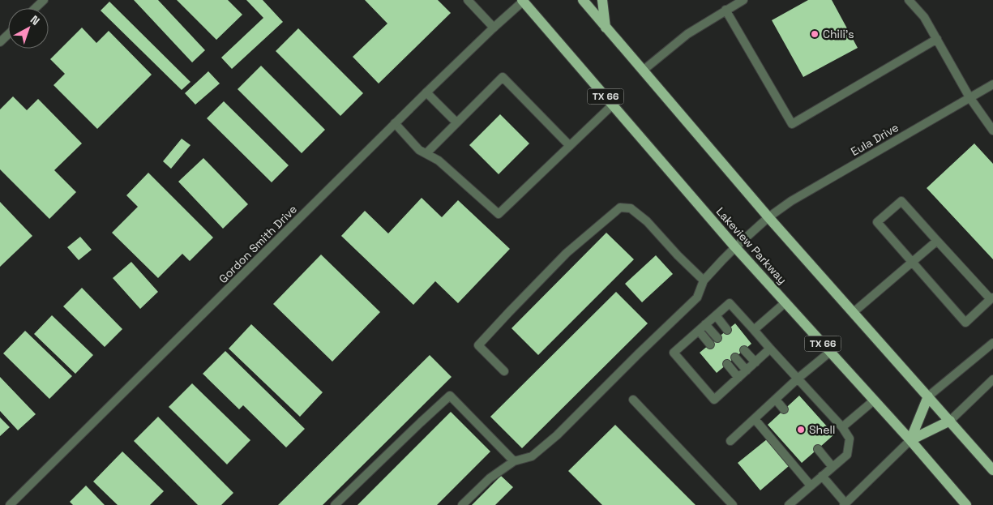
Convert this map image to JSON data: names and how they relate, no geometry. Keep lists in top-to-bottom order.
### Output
{
  "streets": {
    "main road": ["TX 66", "Lakeview Parkway"],
    "street": ["Eula Drive", "Gordon Smith Drive"]
  },
  "crossings": [
    ["Eula Drive", "Lakeview Parkway"],
    ["Gordon Smith Drive", "Lakeview Parkway"]
  ],
  "places": ["Chili's", "Shell"],
  "north": "top right"
}
